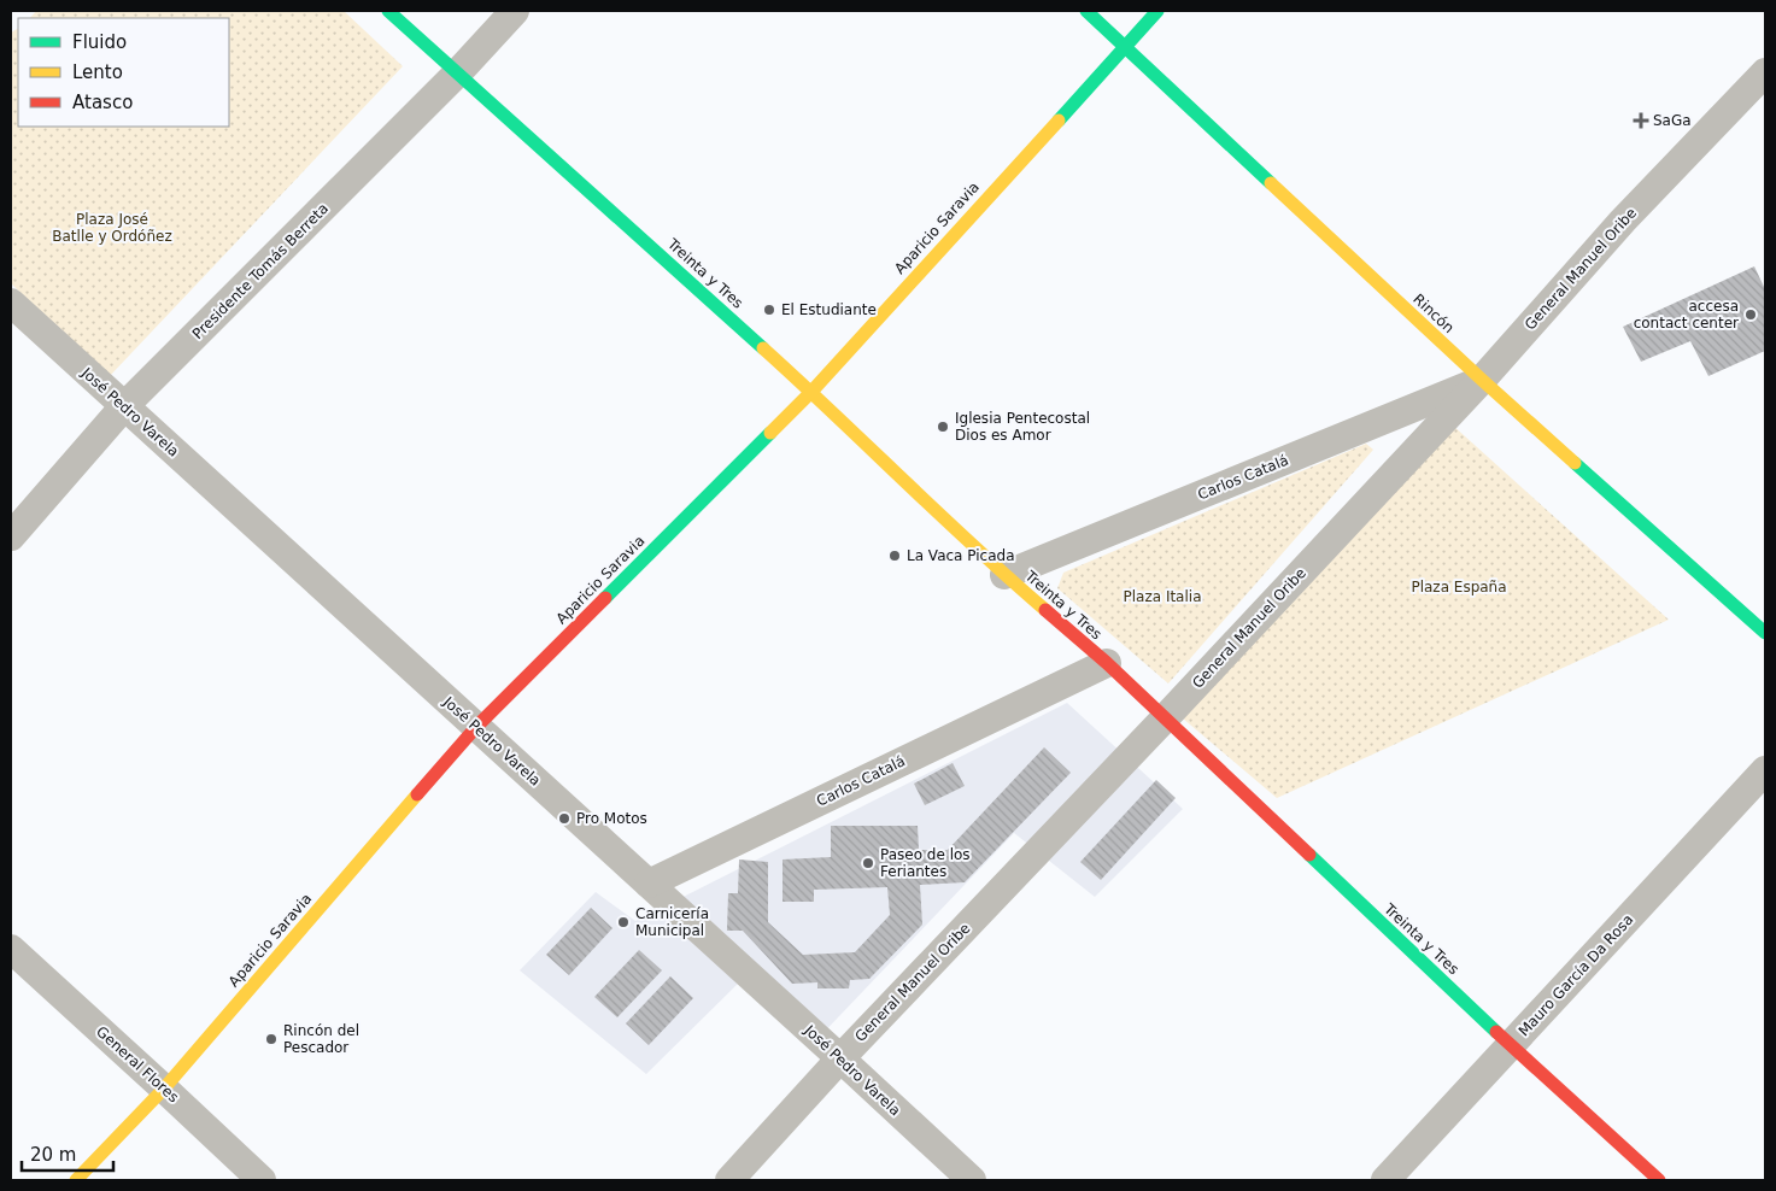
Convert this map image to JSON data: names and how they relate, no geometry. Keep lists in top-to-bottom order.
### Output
{
  "streets": {
    "street": [
      "Aparicio Saravia",
      "General Manuel Oribe",
      "Presidente Tomás Berreta",
      "Treinta y Tres",
      "Rincón",
      "José Pedro Varela",
      "Carlos Catalá",
      "Mauro García Da Rosa",
      "General Flores"
    ]
  },
  "crossings": [
    ["Aparicio Saravia", "Treinta y Tres"],
    ["Aparicio Saravia", "Rincón"],
    ["Aparicio Saravia", "José Pedro Varela"],
    ["Aparicio Saravia", "General Flores"],
    ["General Manuel Oribe", "Treinta y Tres"],
    ["General Manuel Oribe", "Rincón"],
    ["General Manuel Oribe", "José Pedro Varela"],
    ["General Manuel Oribe", "Carlos Catalá"],
    ["Presidente Tomás Berreta", "Treinta y Tres"],
    ["Presidente Tomás Berreta", "José Pedro Varela"],
    ["Treinta y Tres", "Carlos Catalá"],
    ["Treinta y Tres", "Mauro García Da Rosa"],
    ["Rincón", "Carlos Catalá"],
    ["José Pedro Varela", "Carlos Catalá"]
  ],
  "parks": ["Plaza José Batlle y Ordóñez", "Plaza España", "Plaza Italia"],
  "places": {
    "health": ["SaGa"],
    "other": [
      "El Estudiante",
      "accesa contact center",
      "Iglesia Pentecostal Dios es Amor",
      "La Vaca Picada",
      "Pro Motos",
      "Paseo de los Feriantes",
      "Carnicería Municipal",
      "Rincón del Pescador"
    ]
  },
  "legend": ["Fluido", "Lento", "Atasco"],
  "scale_bar": "20 m"
}
